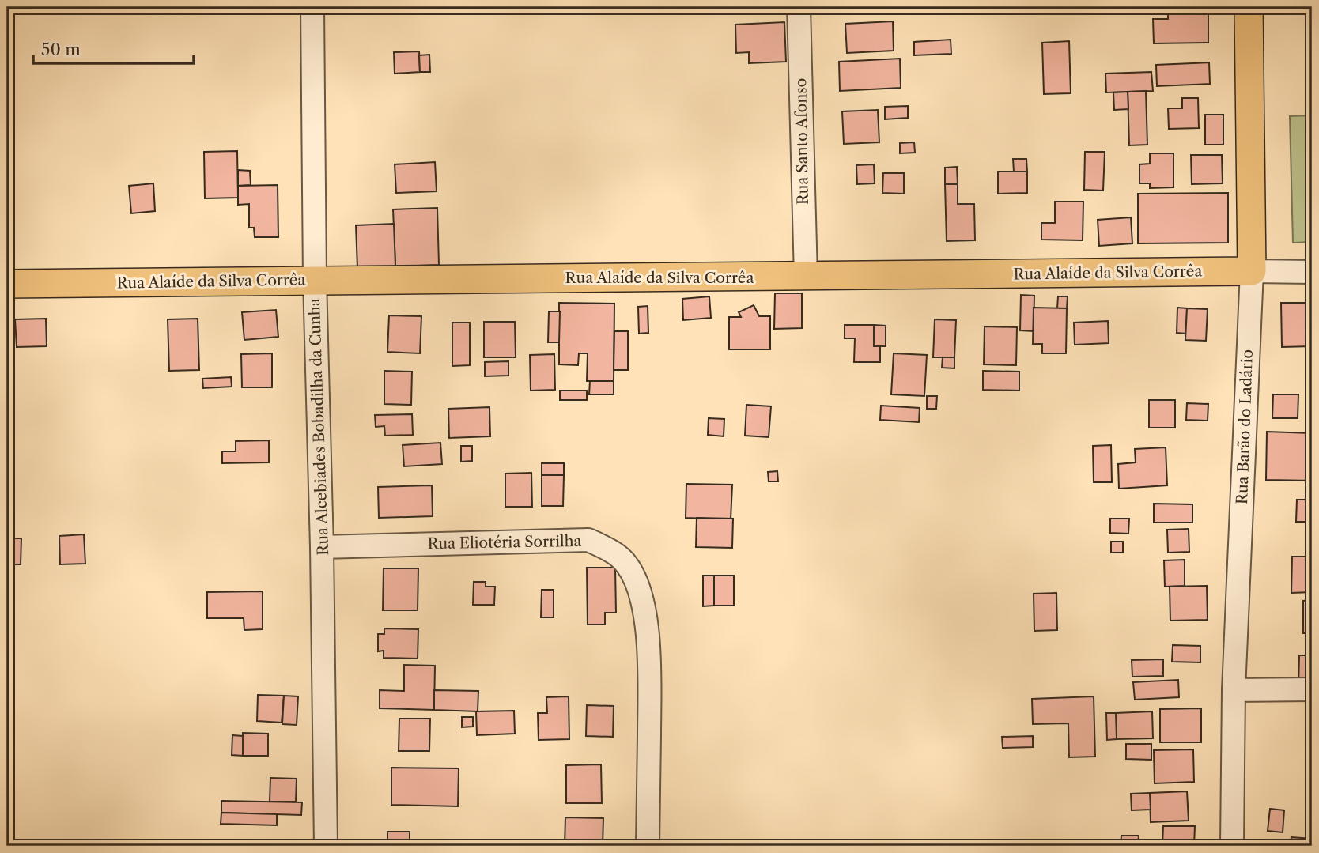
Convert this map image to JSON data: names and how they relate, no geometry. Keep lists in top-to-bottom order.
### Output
{
  "streets": {
    "main road": ["Rua Alaíde da Silva Corrêa", "Rua Barão do Ladário"],
    "street": ["Rua Santo Afonso", "Rua Alcebiades Bobadilha da Cunha", "Rua Eliotéria Sorrilha"]
  },
  "crossings": [
    ["Rua Santo Afonso", "Rua Alaíde da Silva Corrêa"],
    ["Rua Alaíde da Silva Corrêa", "Rua Alcebiades Bobadilha da Cunha"],
    ["Rua Alaíde da Silva Corrêa", "Rua Barão do Ladário"],
    ["Rua Alcebiades Bobadilha da Cunha", "Rua Eliotéria Sorrilha"]
  ],
  "scale_bar": "50 m"
}
